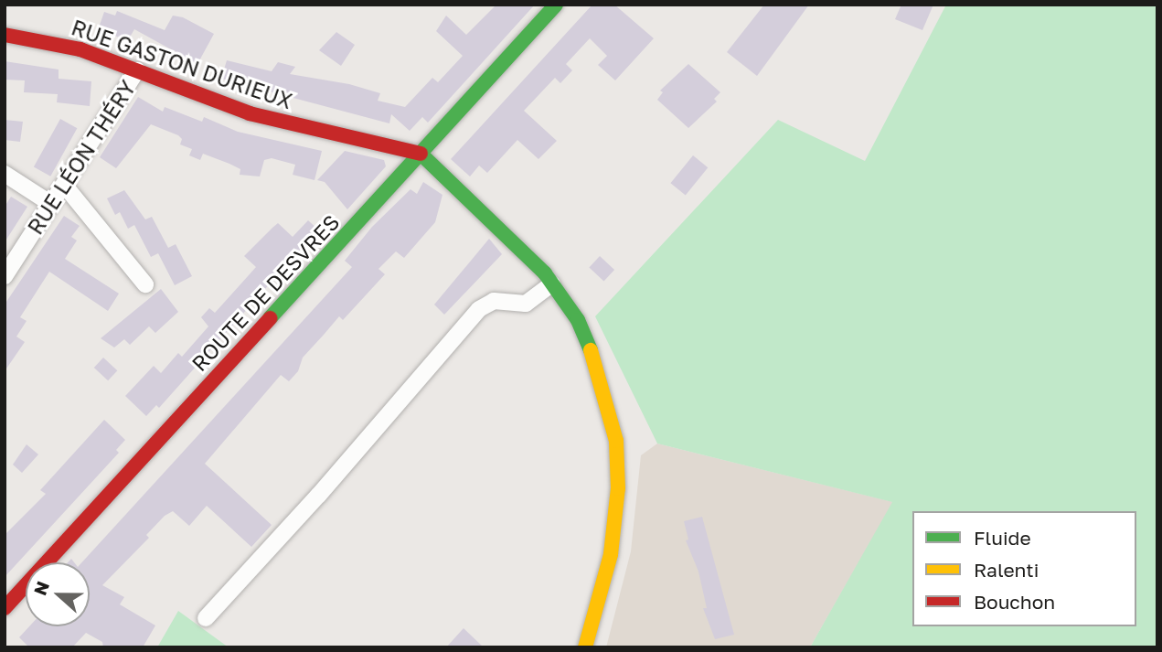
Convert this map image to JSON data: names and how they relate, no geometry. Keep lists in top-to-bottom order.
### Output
{
  "streets": {
    "street": ["RUE GASTON DURIEUX", "RUE LÉON THÉRY", "ROUTE DE DESVRES"]
  },
  "crossings": [
    ["RUE GASTON DURIEUX", "RUE LÉON THÉRY"],
    ["RUE GASTON DURIEUX", "ROUTE DE DESVRES"]
  ],
  "legend": ["Fluide", "Ralenti", "Bouchon"],
  "north": "left"
}
